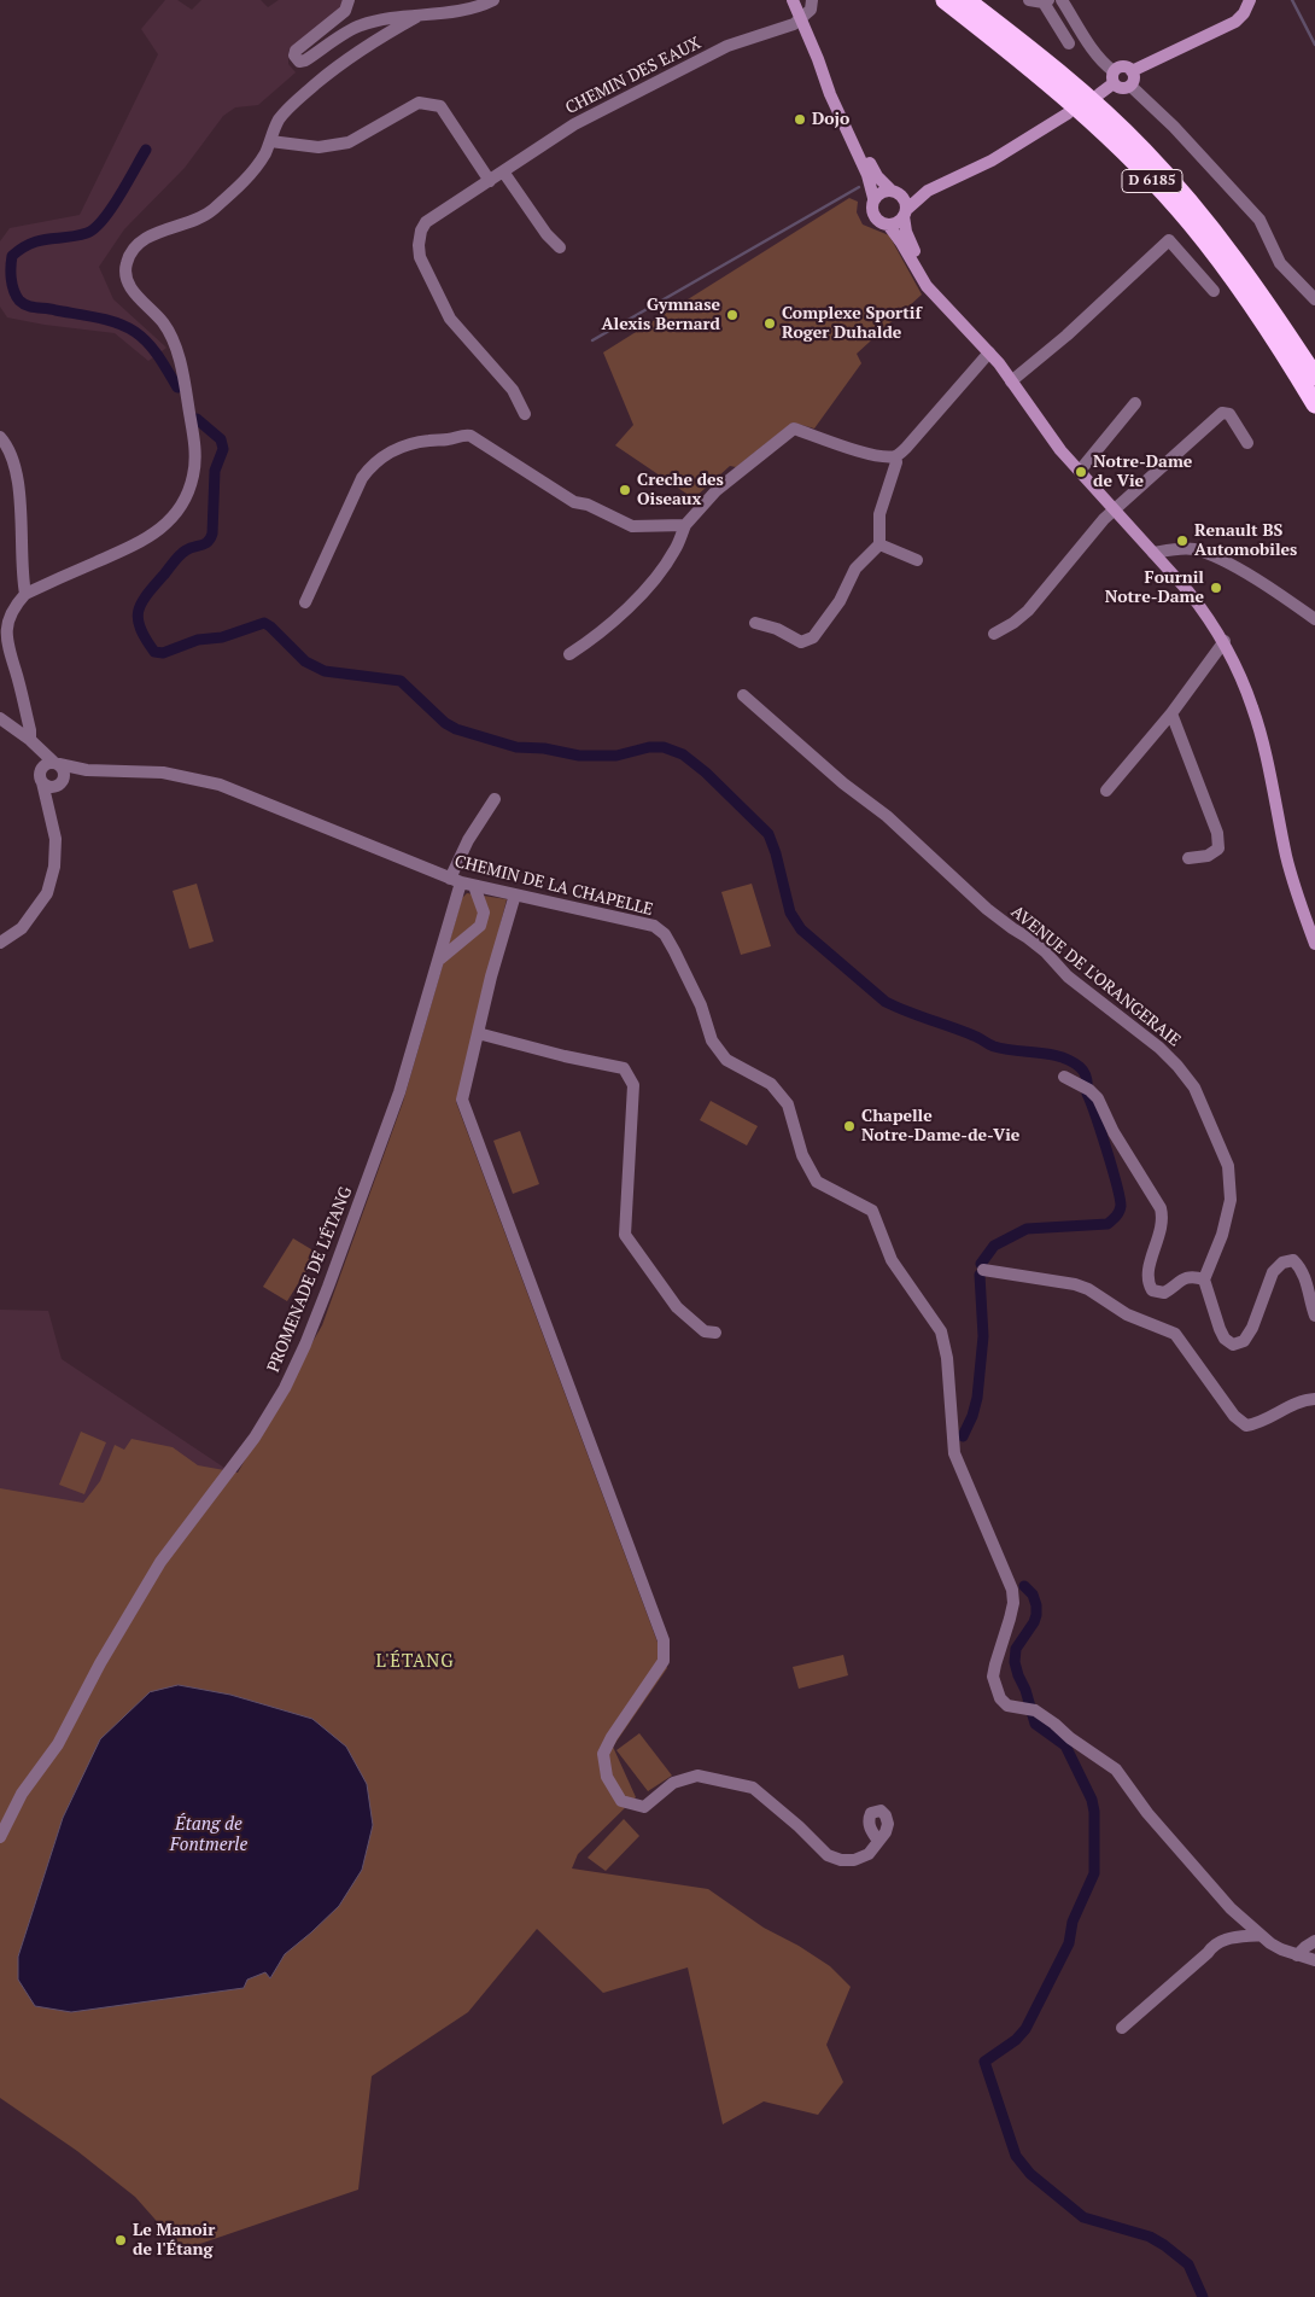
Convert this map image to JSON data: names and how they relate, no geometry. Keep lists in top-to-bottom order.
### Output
{
  "streets": {
    "highway": ["D 6185"],
    "street": [
      "CHEMIN DES EAUX",
      "CHEMIN DE LA CHAPELLE",
      "AVENUE DE L'ORANGERAIE",
      "PROMENADE DE L'ÉTANG"
    ]
  },
  "crossings": [
    ["CHEMIN DE LA CHAPELLE", "PROMENADE DE L'ÉTANG"]
  ],
  "districts": ["L'ÉTANG"],
  "water": ["Étang de Fontmerle"],
  "places": [
    "Dojo",
    "Gymnase Alexis Bernard",
    "Complexe Sportif Roger Duhalde",
    "Notre-Dame de Vie",
    "Creche des Oiseaux",
    "Renault BS Automobiles",
    "Fournil Notre-Dame",
    "Chapelle Notre-Dame-de-Vie",
    "Le Manoir de l'Étang"
  ]
}
